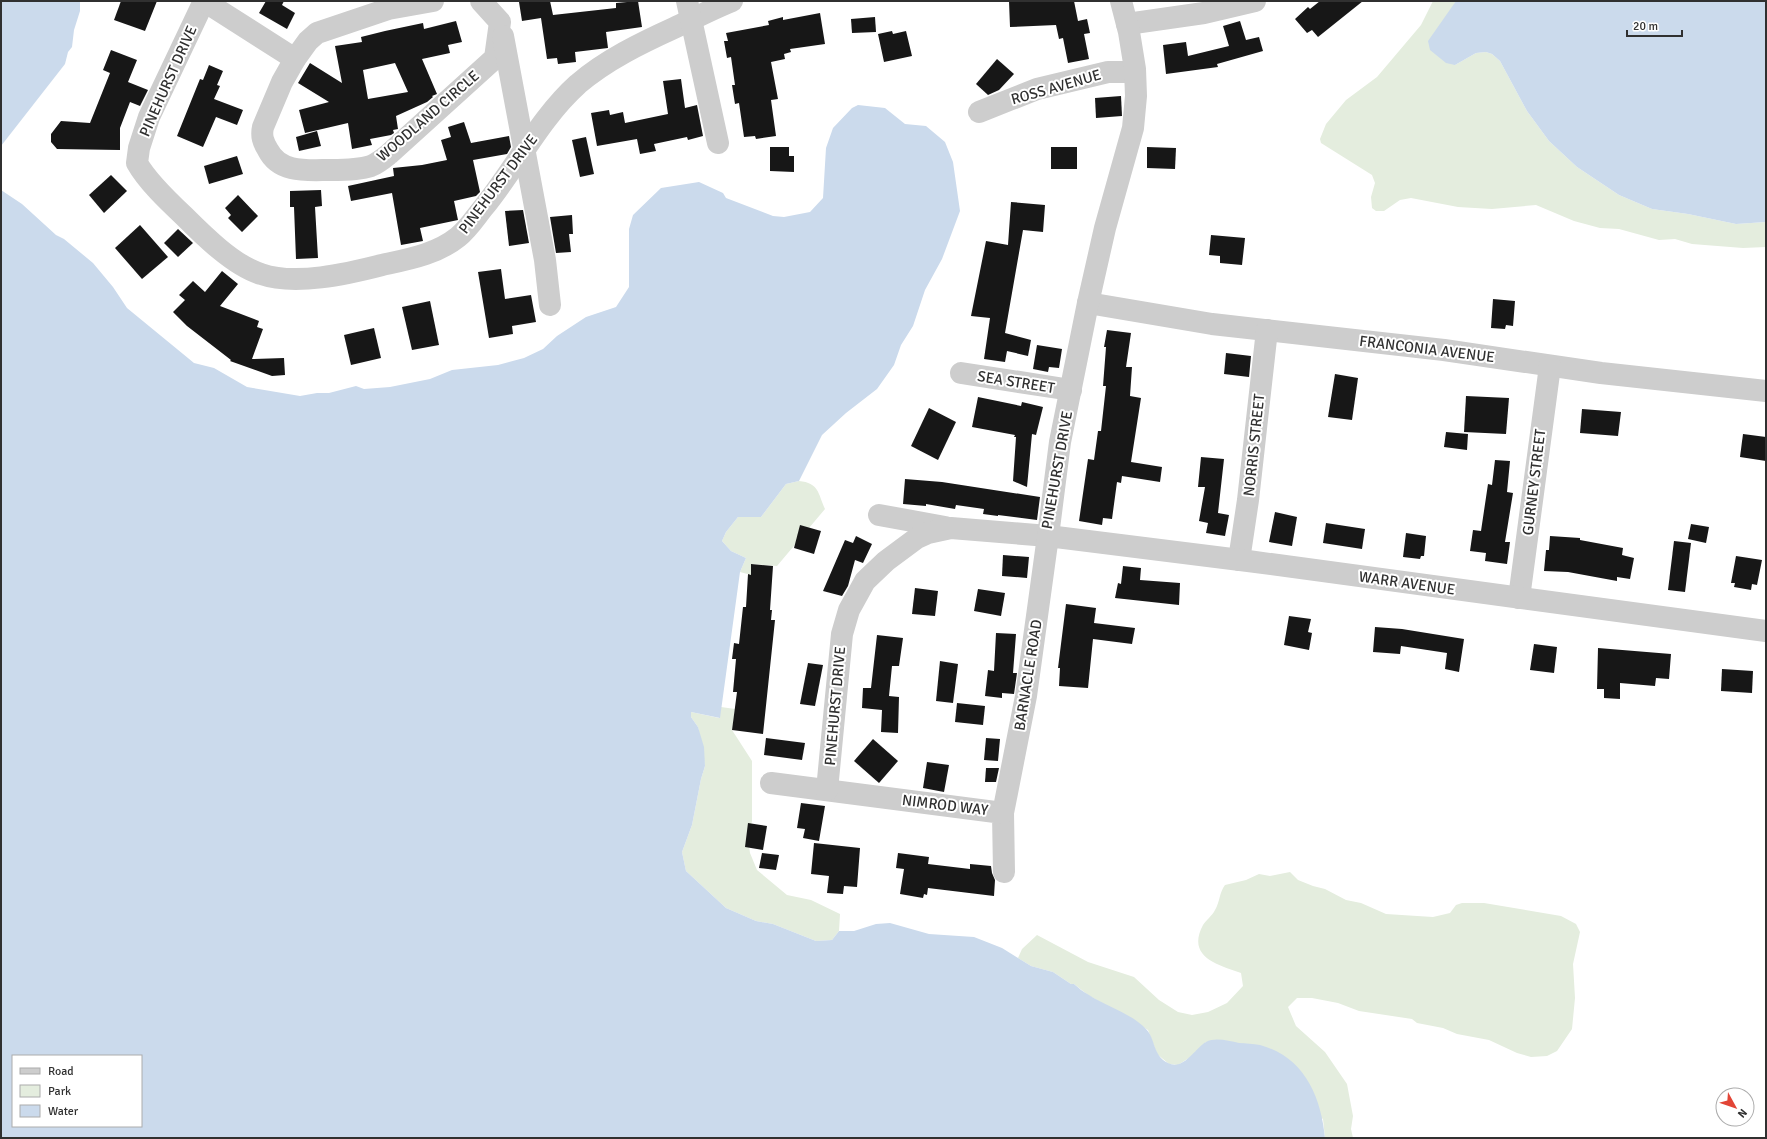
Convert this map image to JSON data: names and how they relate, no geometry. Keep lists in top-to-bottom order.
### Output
{
  "streets": {
    "street": [
      "PINEHURST DRIVE",
      "ROSS AVENUE",
      "WOODLAND CIRCLE",
      "FRANCONIA AVENUE",
      "SEA STREET",
      "NORRIS STREET",
      "GURNEY STREET",
      "WARR AVENUE",
      "BARNACLE ROAD",
      "NIMROD WAY"
    ]
  },
  "crossings": [
    ["PINEHURST DRIVE", "ROSS AVENUE"],
    ["PINEHURST DRIVE", "FRANCONIA AVENUE"],
    ["PINEHURST DRIVE", "SEA STREET"],
    ["PINEHURST DRIVE", "WARR AVENUE"],
    ["PINEHURST DRIVE", "BARNACLE ROAD"],
    ["PINEHURST DRIVE", "NIMROD WAY"],
    ["FRANCONIA AVENUE", "NORRIS STREET"],
    ["FRANCONIA AVENUE", "GURNEY STREET"],
    ["NORRIS STREET", "WARR AVENUE"],
    ["GURNEY STREET", "WARR AVENUE"],
    ["WARR AVENUE", "BARNACLE ROAD"],
    ["BARNACLE ROAD", "NIMROD WAY"]
  ],
  "legend": ["Road", "Park", "Water"],
  "scale_bar": "20 m",
  "north": "bottom right"
}
